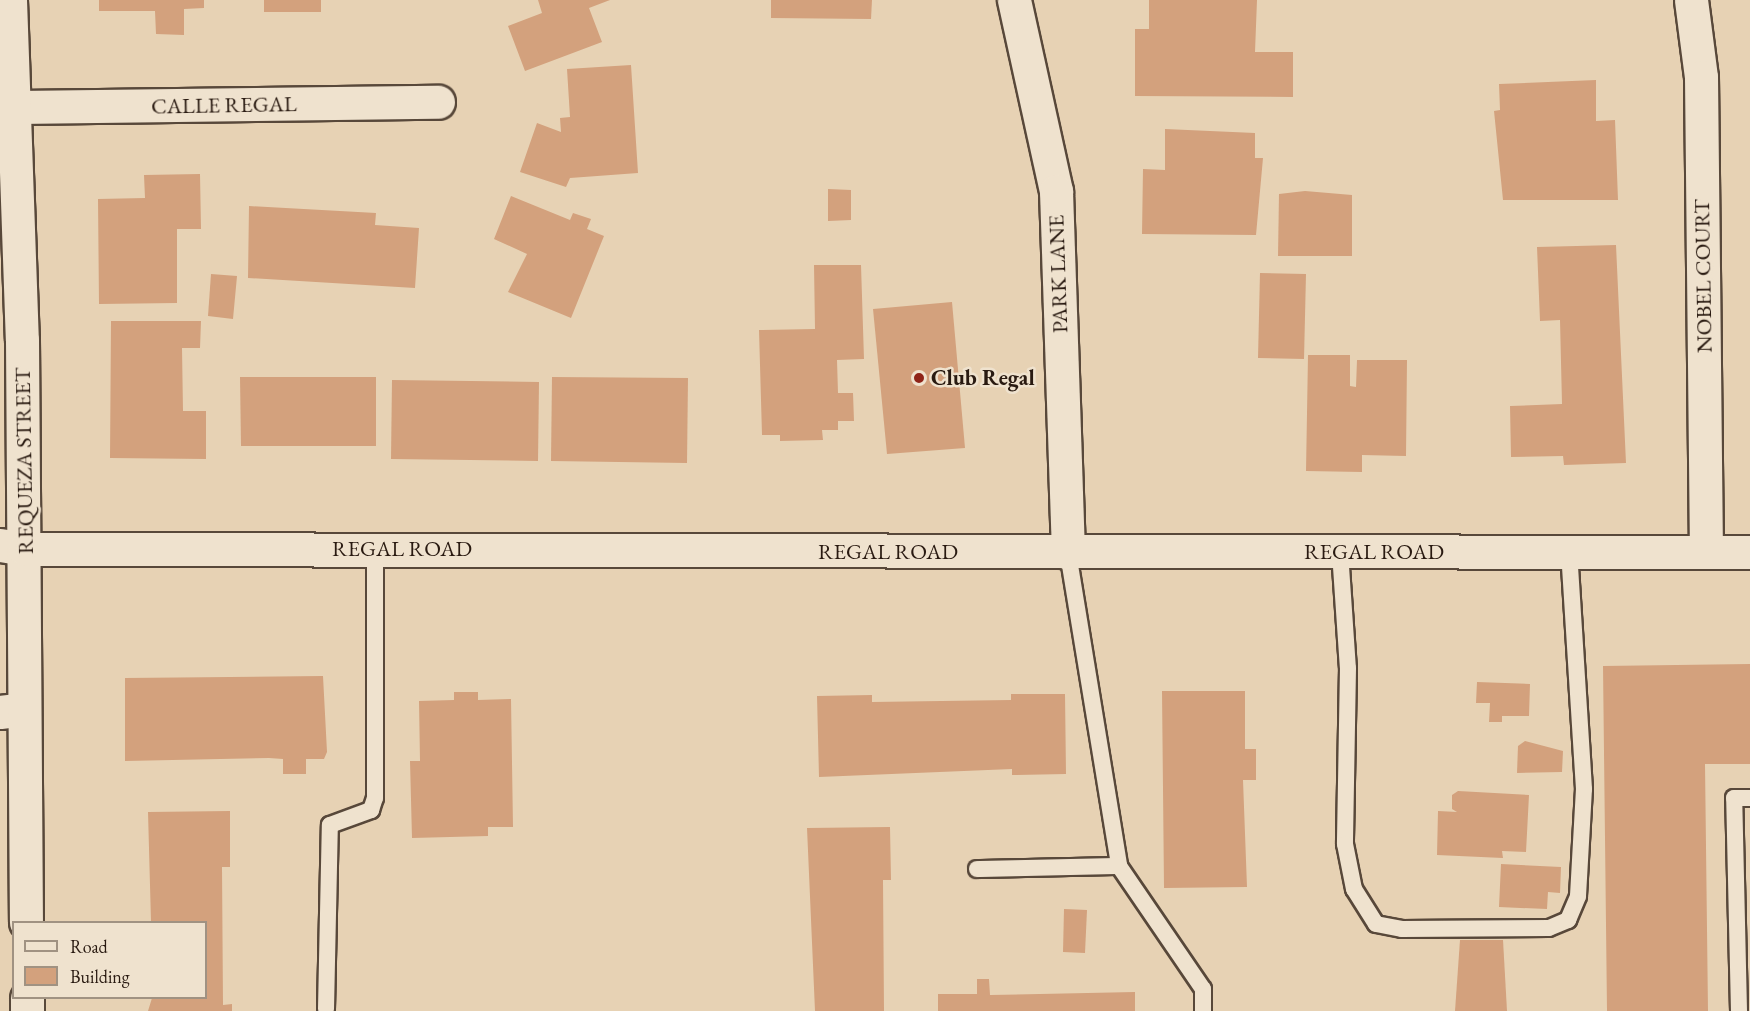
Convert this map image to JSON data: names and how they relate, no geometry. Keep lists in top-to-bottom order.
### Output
{
  "streets": {
    "street": [
      "CALLE REGAL",
      "PARK LANE",
      "NOBEL COURT",
      "REQUEZA STREET",
      "REGAL ROAD"
    ]
  },
  "crossings": [
    ["CALLE REGAL", "REQUEZA STREET"],
    ["PARK LANE", "REGAL ROAD"],
    ["NOBEL COURT", "REGAL ROAD"],
    ["REQUEZA STREET", "REGAL ROAD"]
  ],
  "places": ["Club Regal"],
  "legend": ["Road", "Building"]
}
